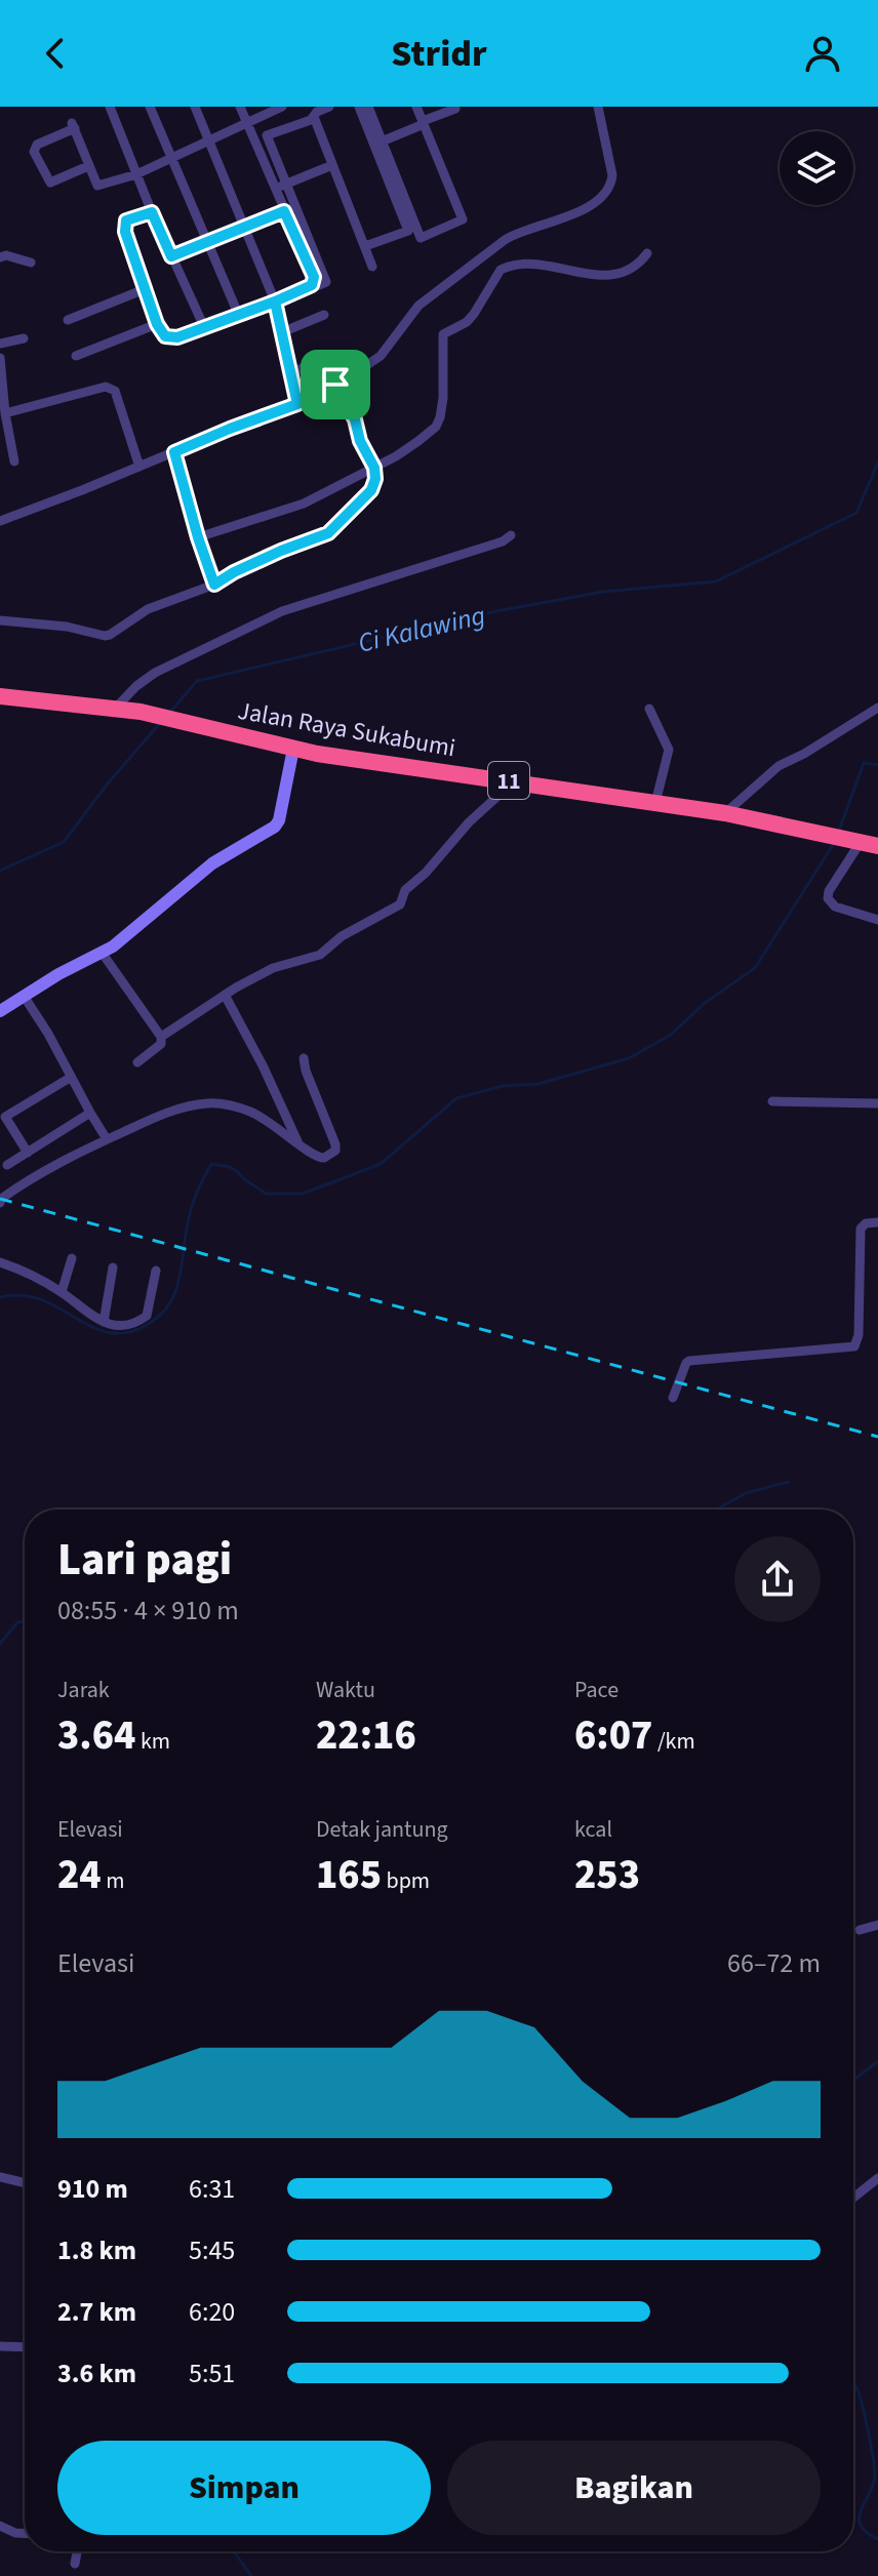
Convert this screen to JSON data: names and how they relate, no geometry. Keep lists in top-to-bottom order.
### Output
{
  "streets": {
    "highway": ["Jalan Raya Sukabumi", "11"]
  },
  "water": ["Ci Kalawing"],
  "page": {
    "header": "Stridr",
    "heading": ["Lari pagi", "08:55 · 4 × 910 m"],
    "stats": [
      ["Jarak", "3.64 km"],
      ["Waktu", "22:16"],
      ["Pace", "6:07 /km"],
      ["Elevasi", "24 m"],
      ["Detak jantung", "165 bpm"],
      ["kcal", "253"]
    ],
    "chart": ["Elevasi", "66–72 m"],
    "list": [
      {
        "name": "910 m",
        "note": "6:31"
      },
      {
        "name": "1.8 km",
        "note": "5:45"
      },
      {
        "name": "2.7 km",
        "note": "6:20"
      },
      {
        "name": "3.6 km",
        "note": "5:51"
      }
    ],
    "buttons": ["Simpan", "Bagikan"]
  }
}
